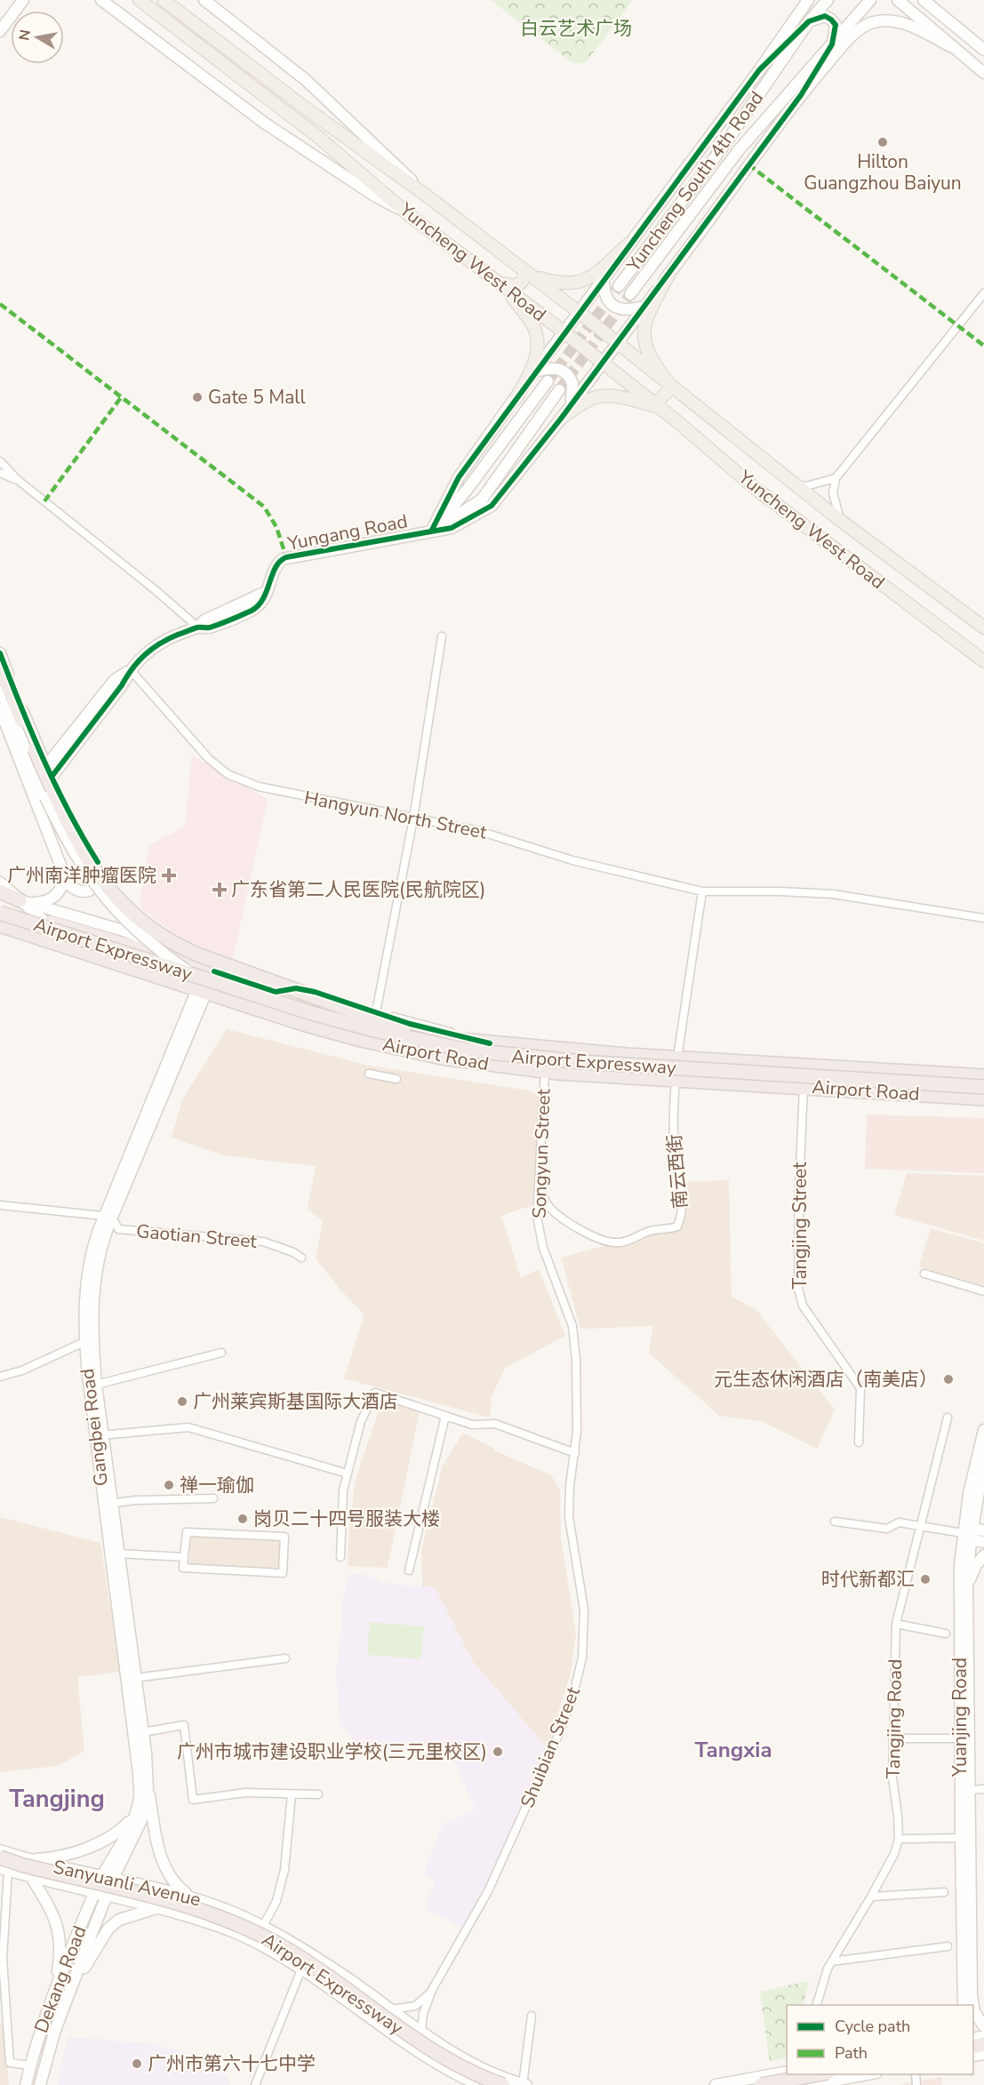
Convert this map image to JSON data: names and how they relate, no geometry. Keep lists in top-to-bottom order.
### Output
{
  "streets": {
    "highway": ["Airport Expressway", "Airport Road"],
    "main road": [
      "Yuncheng South 4th Road",
      "Yuncheng West Road",
      "Yungang Road",
      "Gangbei Road",
      "Yuanjing Road",
      "Sanyuanli Avenue",
      "Dekang Road"
    ],
    "street": [
      "Hangyun North Street",
      "Songyun Street",
      "南云西街",
      "Tangjing Street",
      "Gaotian Street",
      "Tangjing Road",
      "Shuibian Street"
    ]
  },
  "crossings": [
    ["Yuncheng West Road", "Yungang Road"],
    ["Yungang Road", "Hangyun North Street"],
    ["Airport Road", "Songyun Street"],
    ["Airport Road", "南云西街"],
    ["Airport Road", "Tangjing Street"],
    ["Airport Road", "Gangbei Road"],
    ["Songyun Street", "南云西街"],
    ["Songyun Street", "Shuibian Street"],
    ["Gaotian Street", "Gangbei Road"],
    ["Gangbei Road", "Sanyuanli Avenue"],
    ["Gangbei Road", "Dekang Road"],
    ["Sanyuanli Avenue", "Dekang Road"]
  ],
  "districts": ["Tangxia", "Tangjing"],
  "parks": ["白云艺术广场"],
  "places": {
    "other": [
      "Hilton Guangzhou Baiyun",
      "Gate 5 Mall",
      "元生态休闲酒店（南美店）",
      "广州莱宾斯基国际大酒店",
      "禅一瑜伽",
      "岗贝二十四号服装大楼",
      "时代新都汇",
      "广州市城市建设职业学校(三元里校区)",
      "广州市第六十七中学"
    ],
    "health": ["广州南洋肿瘤医院", "广东省第二人民医院(民航院区)"]
  },
  "legend": ["Cycle path", "Path"],
  "north": "left"
}
